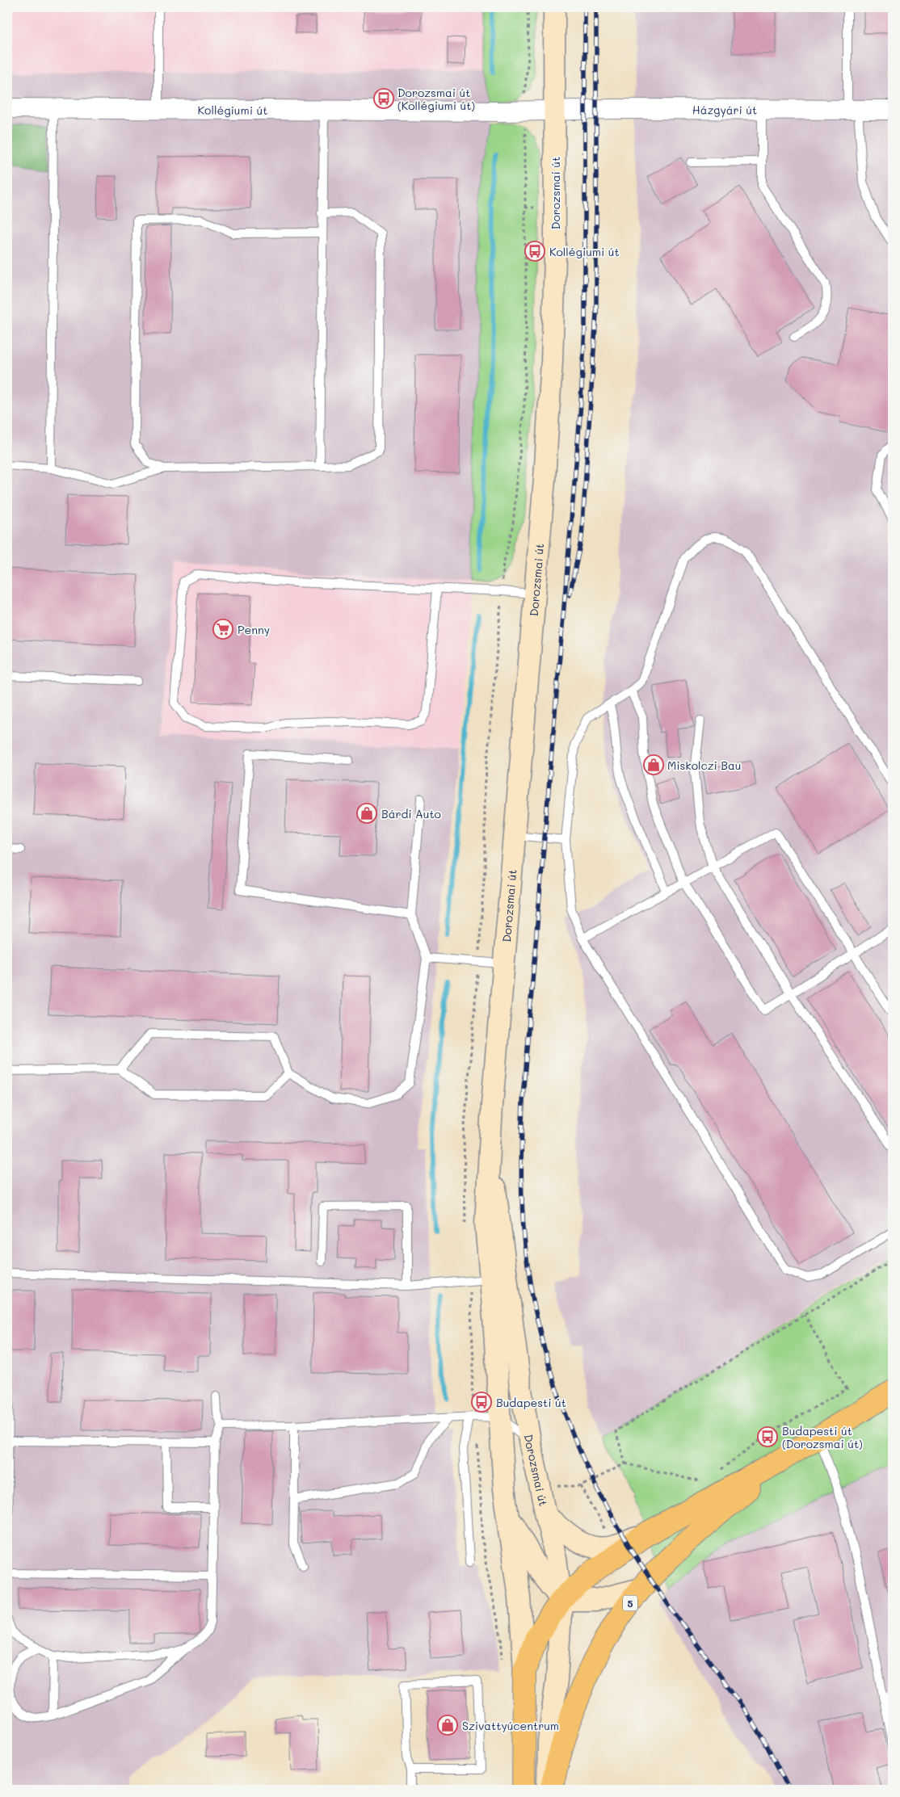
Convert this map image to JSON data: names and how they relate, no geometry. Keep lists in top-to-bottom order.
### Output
{
  "streets": {
    "main road": ["Dorozsmai út", "5"],
    "street": ["Házgyári út", "Kollégiumi út"]
  },
  "crossings": [
    ["Házgyári út", "Kollégiumi út"],
    ["Házgyári út", "Dorozsmai út"],
    ["Kollégiumi út", "Dorozsmai út"],
    ["Dorozsmai út", "5"]
  ],
  "places": {
    "bus stop": [
      "Dorozsmai út (Kollégiumi út)",
      "Kollégiumi út",
      "Budapesti út",
      "Budapesti út (Dorozsmai út)"
    ],
    "supermarket": ["Penny"],
    "shop": ["Miskolczi Bau", "Bárdi Auto", "Szivattyúcentrum"]
  }
}
